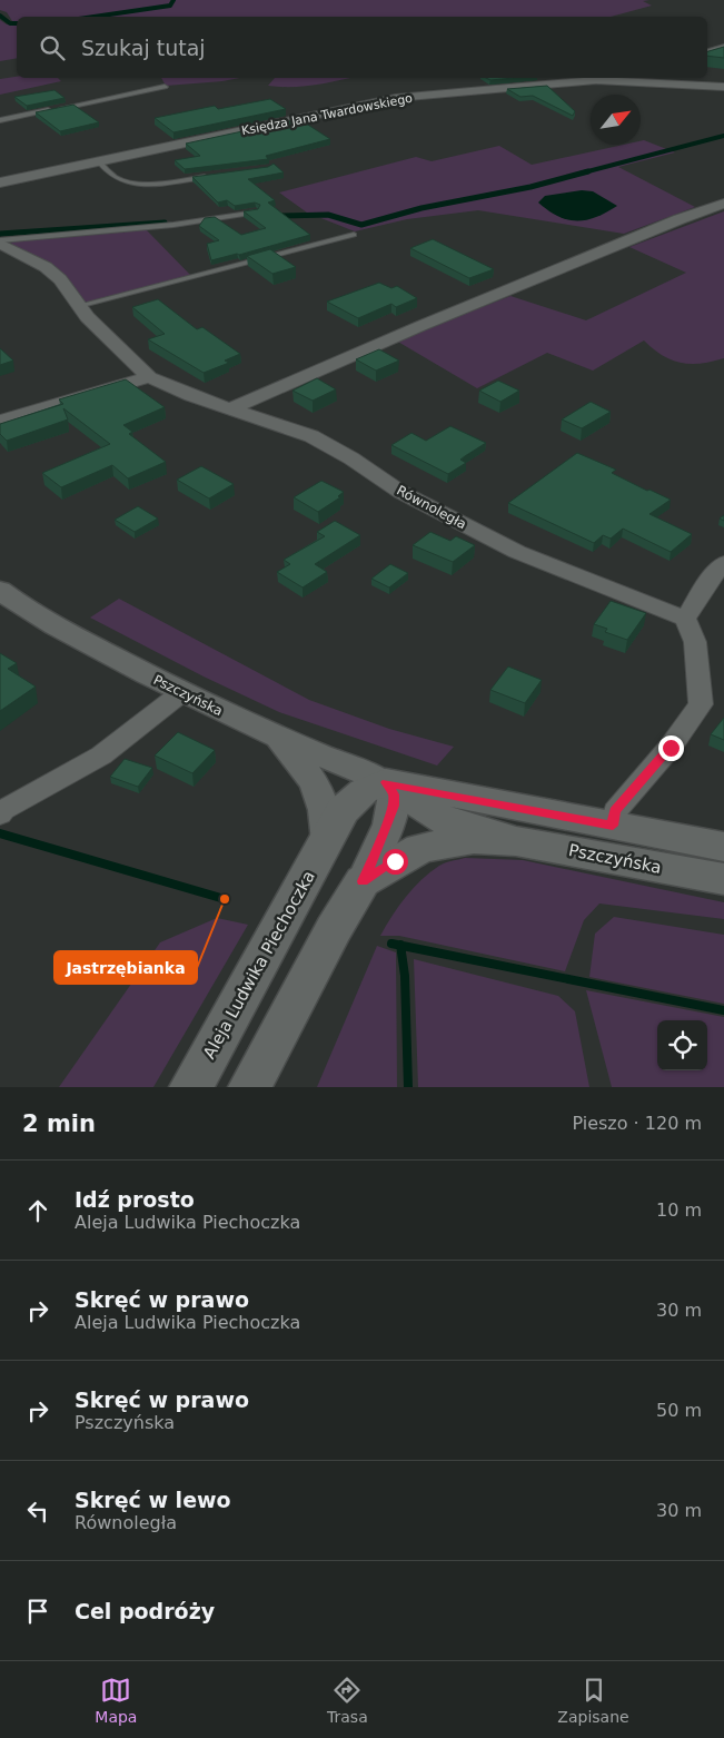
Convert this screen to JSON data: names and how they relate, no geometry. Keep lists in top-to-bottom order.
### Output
{
  "streets": {
    "main road": ["Pszczyńska", "Aleja Ludwika Piechoczka"],
    "street": ["Księdza Jana Twardowskiego", "Równoległa"]
  },
  "crossings": [
    ["Pszczyńska", "Aleja Ludwika Piechoczka"]
  ],
  "places": ["Jastrzębianka"],
  "north": "top right",
  "page": {
    "search": "Szukaj tutaj",
    "heading": ["2 min", "Pieszo · 120 m"],
    "list": [
      ["Idź prosto", "Aleja Ludwika Piechoczka", "10 m"],
      ["Skręć w prawo", "Aleja Ludwika Piechoczka", "30 m"],
      ["Skręć w prawo", "Pszczyńska", "50 m"],
      ["Skręć w lewo", "Równoległa", "30 m"],
      "Cel podróży"
    ],
    "nav": ["Mapa", "Trasa", "Zapisane"]
  }
}
